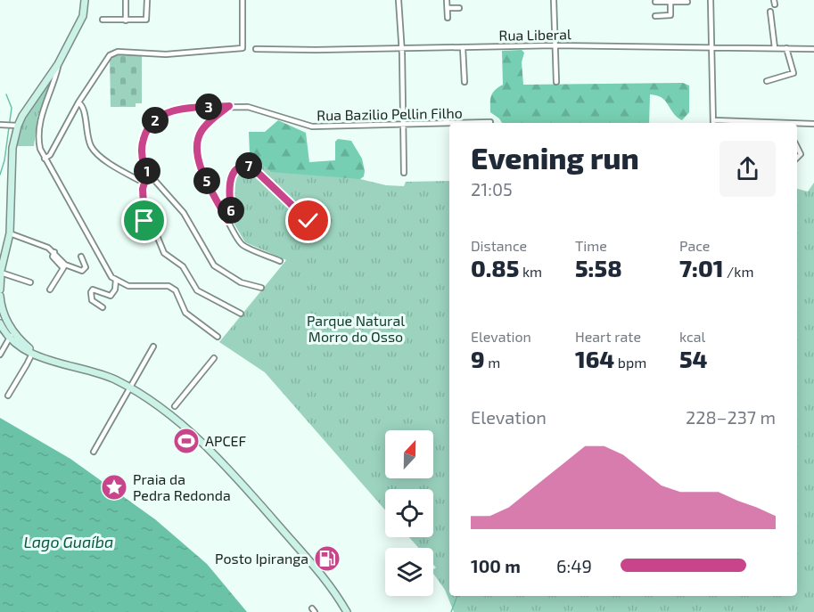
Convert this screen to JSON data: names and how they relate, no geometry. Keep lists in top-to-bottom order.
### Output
{
  "streets": {
    "street": ["Rua Liberal", "Rua Bazilio Pellin Filho"]
  },
  "water": ["Lago Guaíba"],
  "parks": ["Parque Natural Morro do Osso"],
  "places": {
    "sports": ["APCEF"],
    "place": ["Praia da Pedra Redonda"],
    "fuel station": ["Posto Ipiranga"]
  },
  "north": "top",
  "page": {
    "pins": [
      "3",
      "2",
      "7",
      "1",
      "5",
      "6"
    ],
    "heading": ["Evening run", "21:05"],
    "stats": [
      ["Distance", "0.85 km"],
      ["Time", "5:58"],
      ["Pace", "7:01 /km"],
      ["Elevation", "9 m"],
      ["Heart rate", "164 bpm"],
      ["kcal", "54"]
    ],
    "chart": ["Elevation", "228–237 m"],
    "list": [
      {
        "name": "100 m",
        "note": "6:49"
      }
    ]
  }
}
